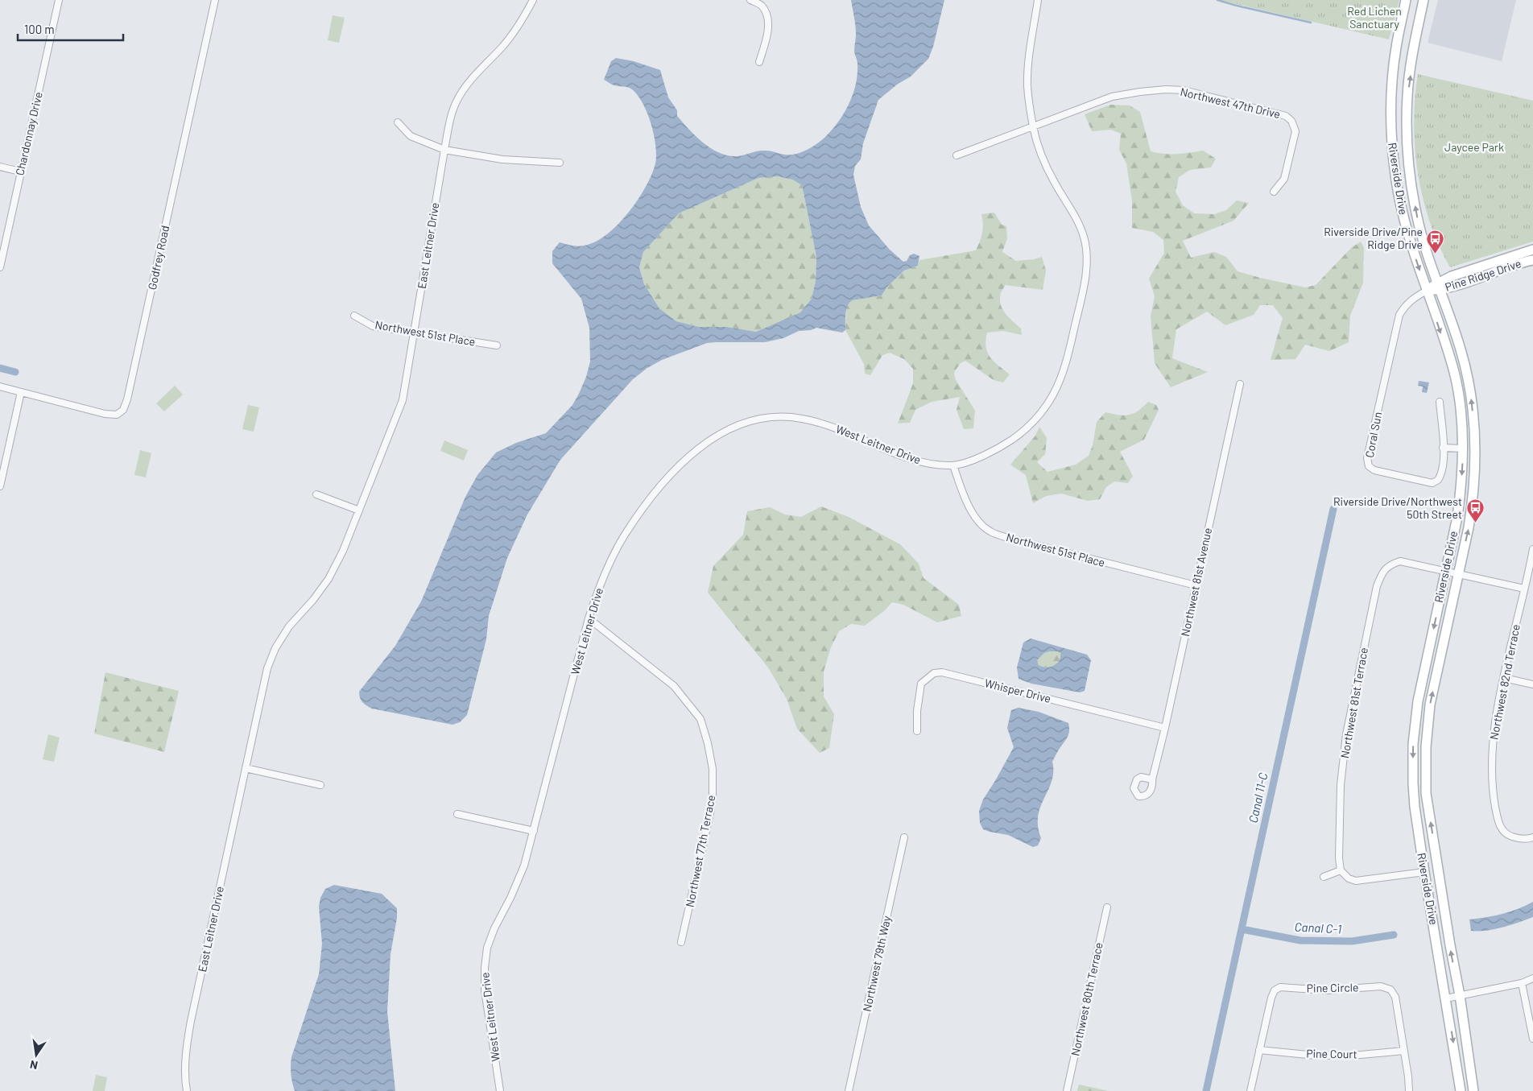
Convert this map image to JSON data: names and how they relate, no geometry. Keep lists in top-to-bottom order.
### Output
{
  "streets": {
    "street": [
      "Northwest 47th Drive",
      "Chardonnay Drive",
      "Riverside Drive",
      "East Leitner Drive",
      "Godfrey Road",
      "Pine Ridge Drive",
      "Northwest 51st Place",
      "Coral Sun",
      "West Leitner Drive",
      "Northwest 81st Avenue",
      "Northwest 82nd Terrace",
      "Whisper Drive",
      "Northwest 81st Terrace",
      "Northwest 77th Terrace",
      "Northwest 79th Way",
      "Pine Circle",
      "Northwest 80th Terrace",
      "Pine Court"
    ]
  },
  "crossings": [
    ["Northwest 47th Drive", "West Leitner Drive"],
    ["Riverside Drive", "Pine Ridge Drive"],
    ["Riverside Drive", "Coral Sun"],
    ["Riverside Drive", "Northwest 81st Terrace"],
    ["East Leitner Drive", "Northwest 51st Place"],
    ["Pine Ridge Drive", "Coral Sun"],
    ["Northwest 51st Place", "West Leitner Drive"],
    ["Northwest 51st Place", "Northwest 81st Avenue"],
    ["West Leitner Drive", "Northwest 77th Terrace"],
    ["Northwest 81st Avenue", "Whisper Drive"],
    ["Pine Circle", "Pine Court"]
  ],
  "water": ["Canal 11-C", "Canal C-1"],
  "parks": ["Red Lichen Sanctuary", "Jaycee Park"],
  "places": {
    "bus stop": ["Riverside Drive/Pine Ridge Drive", "Riverside Drive/Northwest 50th Street"]
  },
  "scale_bar": "100 m",
  "north": "bottom"
}
